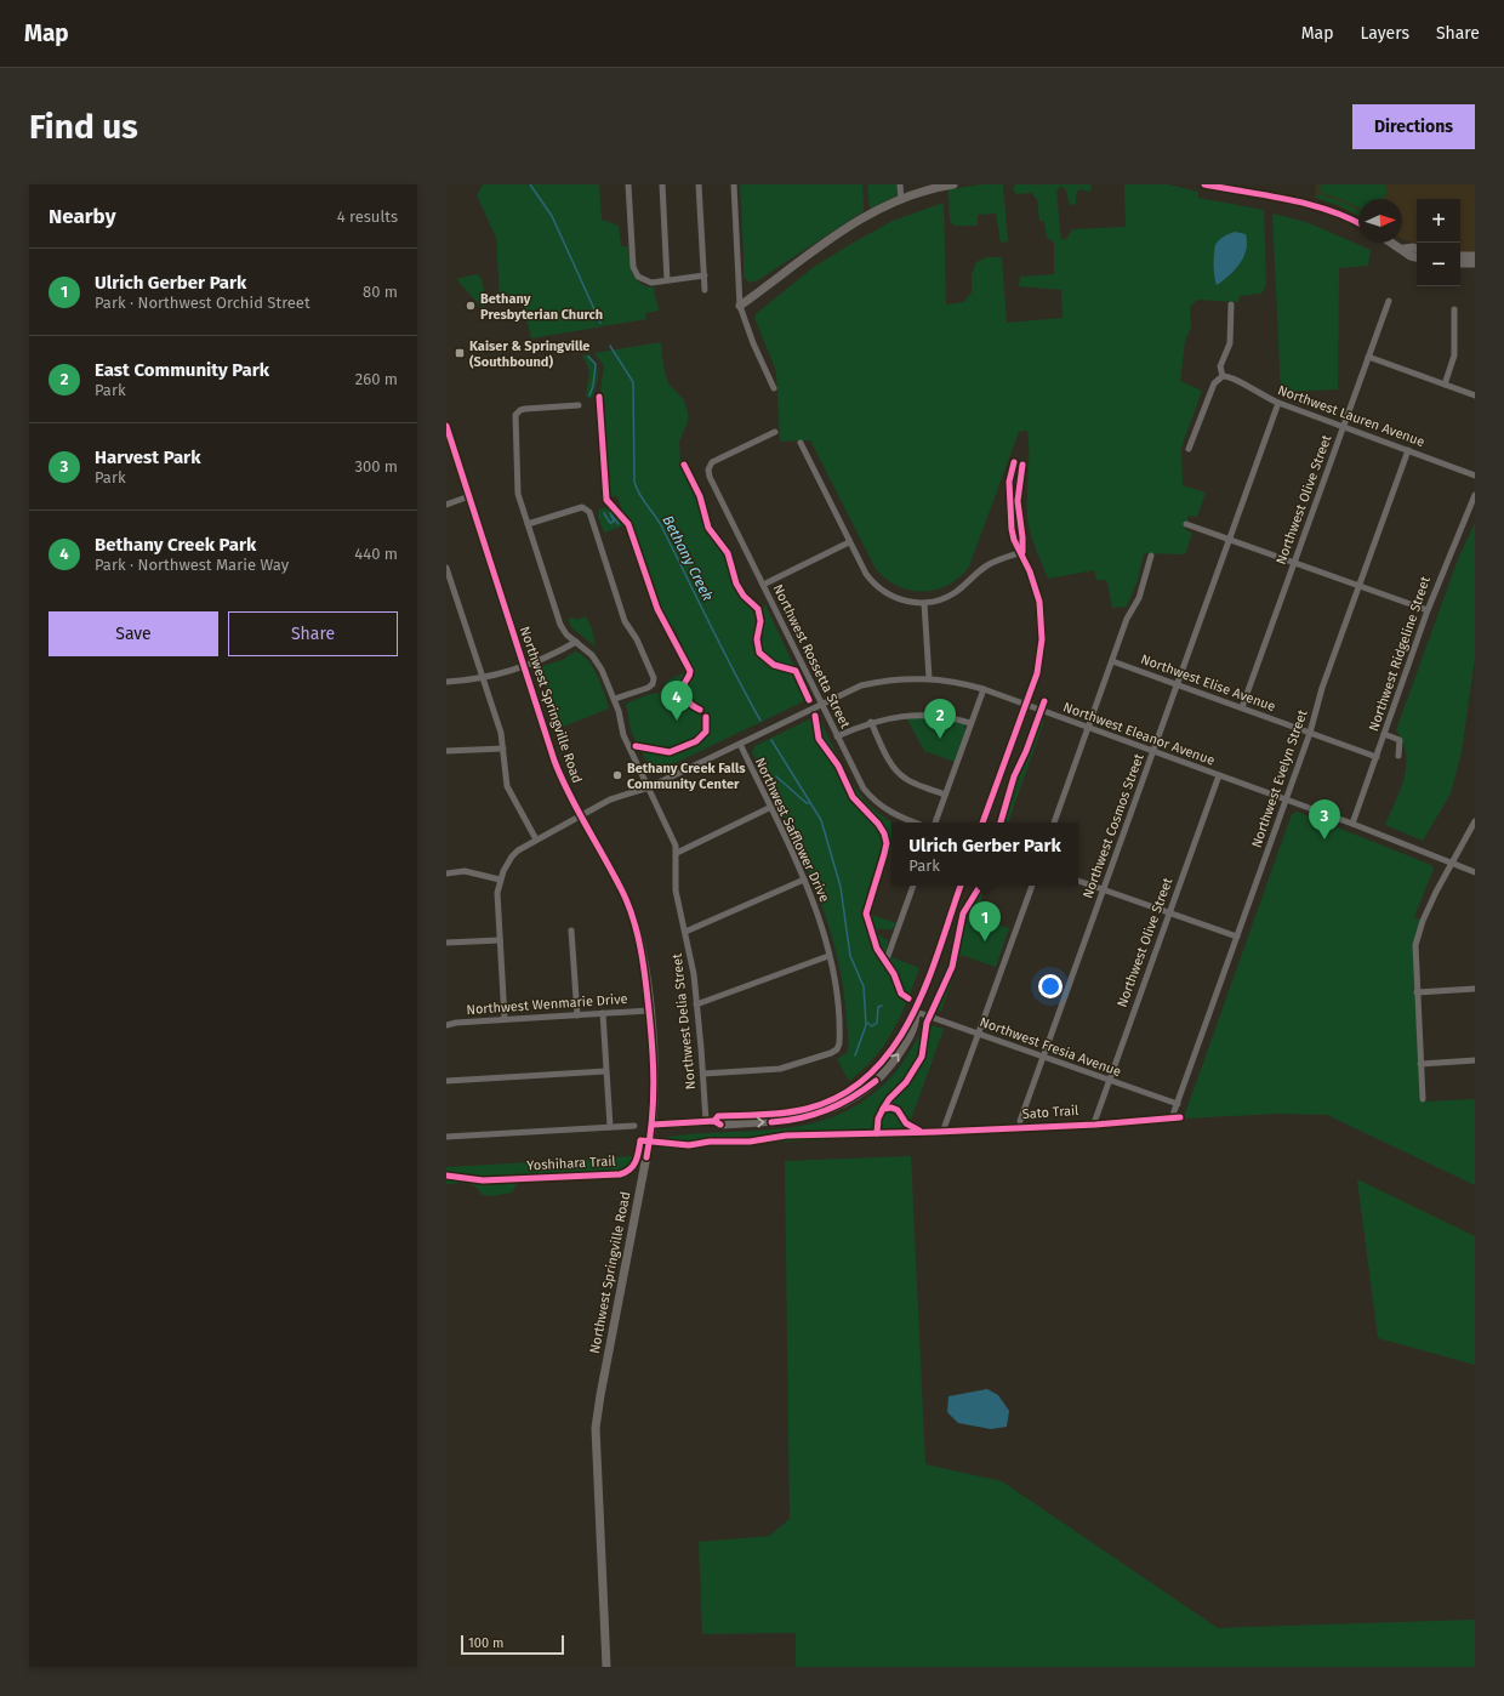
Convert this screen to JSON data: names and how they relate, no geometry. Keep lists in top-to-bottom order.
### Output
{
  "streets": {
    "street": [
      "Northwest Lauren Avenue",
      "Northwest Olive Street",
      "Northwest Ridgeline Street",
      "Northwest Rossetta Street",
      "Northwest Elise Avenue",
      "Northwest Springville Road",
      "Northwest Eleanor Avenue",
      "Northwest Evelyn Street",
      "Northwest Cosmos Street",
      "Northwest Safflower Drive",
      "Northwest Wenmarie Drive",
      "Northwest Delia Street",
      "Northwest Fresia Avenue"
    ],
    "cycle path": ["Sato Trail"]
  },
  "crossings": [
    ["Northwest Lauren Avenue", "Northwest Olive Street"],
    ["Northwest Lauren Avenue", "Northwest Evelyn Street"],
    ["Northwest Lauren Avenue", "Northwest Cosmos Street"],
    ["Northwest Olive Street", "Northwest Elise Avenue"],
    ["Northwest Olive Street", "Northwest Eleanor Avenue"],
    ["Northwest Olive Street", "Northwest Fresia Avenue"],
    ["Northwest Ridgeline Street", "Northwest Elise Avenue"],
    ["Northwest Ridgeline Street", "Northwest Eleanor Avenue"],
    ["Northwest Rossetta Street", "Northwest Eleanor Avenue"],
    ["Northwest Elise Avenue", "Northwest Evelyn Street"],
    ["Northwest Elise Avenue", "Northwest Cosmos Street"],
    ["Northwest Springville Road", "Northwest Eleanor Avenue"],
    ["Northwest Springville Road", "Northwest Wenmarie Drive"],
    ["Northwest Eleanor Avenue", "Northwest Evelyn Street"],
    ["Northwest Eleanor Avenue", "Northwest Cosmos Street"],
    ["Northwest Eleanor Avenue", "Northwest Safflower Drive"],
    ["Northwest Eleanor Avenue", "Northwest Delia Street"],
    ["Northwest Evelyn Street", "Northwest Fresia Avenue"],
    ["Northwest Cosmos Street", "Northwest Fresia Avenue"],
    ["Northwest Safflower Drive", "Northwest Delia Street"]
  ],
  "water": ["Bethany Creek"],
  "places": {
    "other": ["Bethany Presbyterian Church", "Bethany Creek Falls Community Center"],
    "transit": ["Kaiser & Springville (Southbound)"]
  },
  "scale_bar": "100 m",
  "north": "right",
  "page": {
    "header": "Map",
    "nav": ["Map", "Layers", "Share"],
    "buttons": [
      "Directions",
      ["Save", "Share"]
    ],
    "title": "Find us",
    "heading": ["Nearby", "4 results"],
    "map_buttons": ["+", "−"],
    "list": [
      {
        "mark": "1",
        "name": "Ulrich Gerber Park",
        "note": "Park · Northwest Orchid Street",
        "value": "80 m"
      },
      {
        "mark": "2",
        "name": "East Community Park",
        "note": "Park",
        "value": "260 m"
      },
      {
        "mark": "3",
        "name": "Harvest Park",
        "note": "Park",
        "value": "300 m"
      },
      {
        "mark": "4",
        "name": "Bethany Creek Park",
        "note": "Park · Northwest Marie Way",
        "value": "440 m"
      }
    ],
    "pins": [
      "4",
      "2",
      "3",
      "1"
    ],
    "popup": ["Ulrich Gerber Park", "Park"],
    "scale": "100 m"
  }
}
